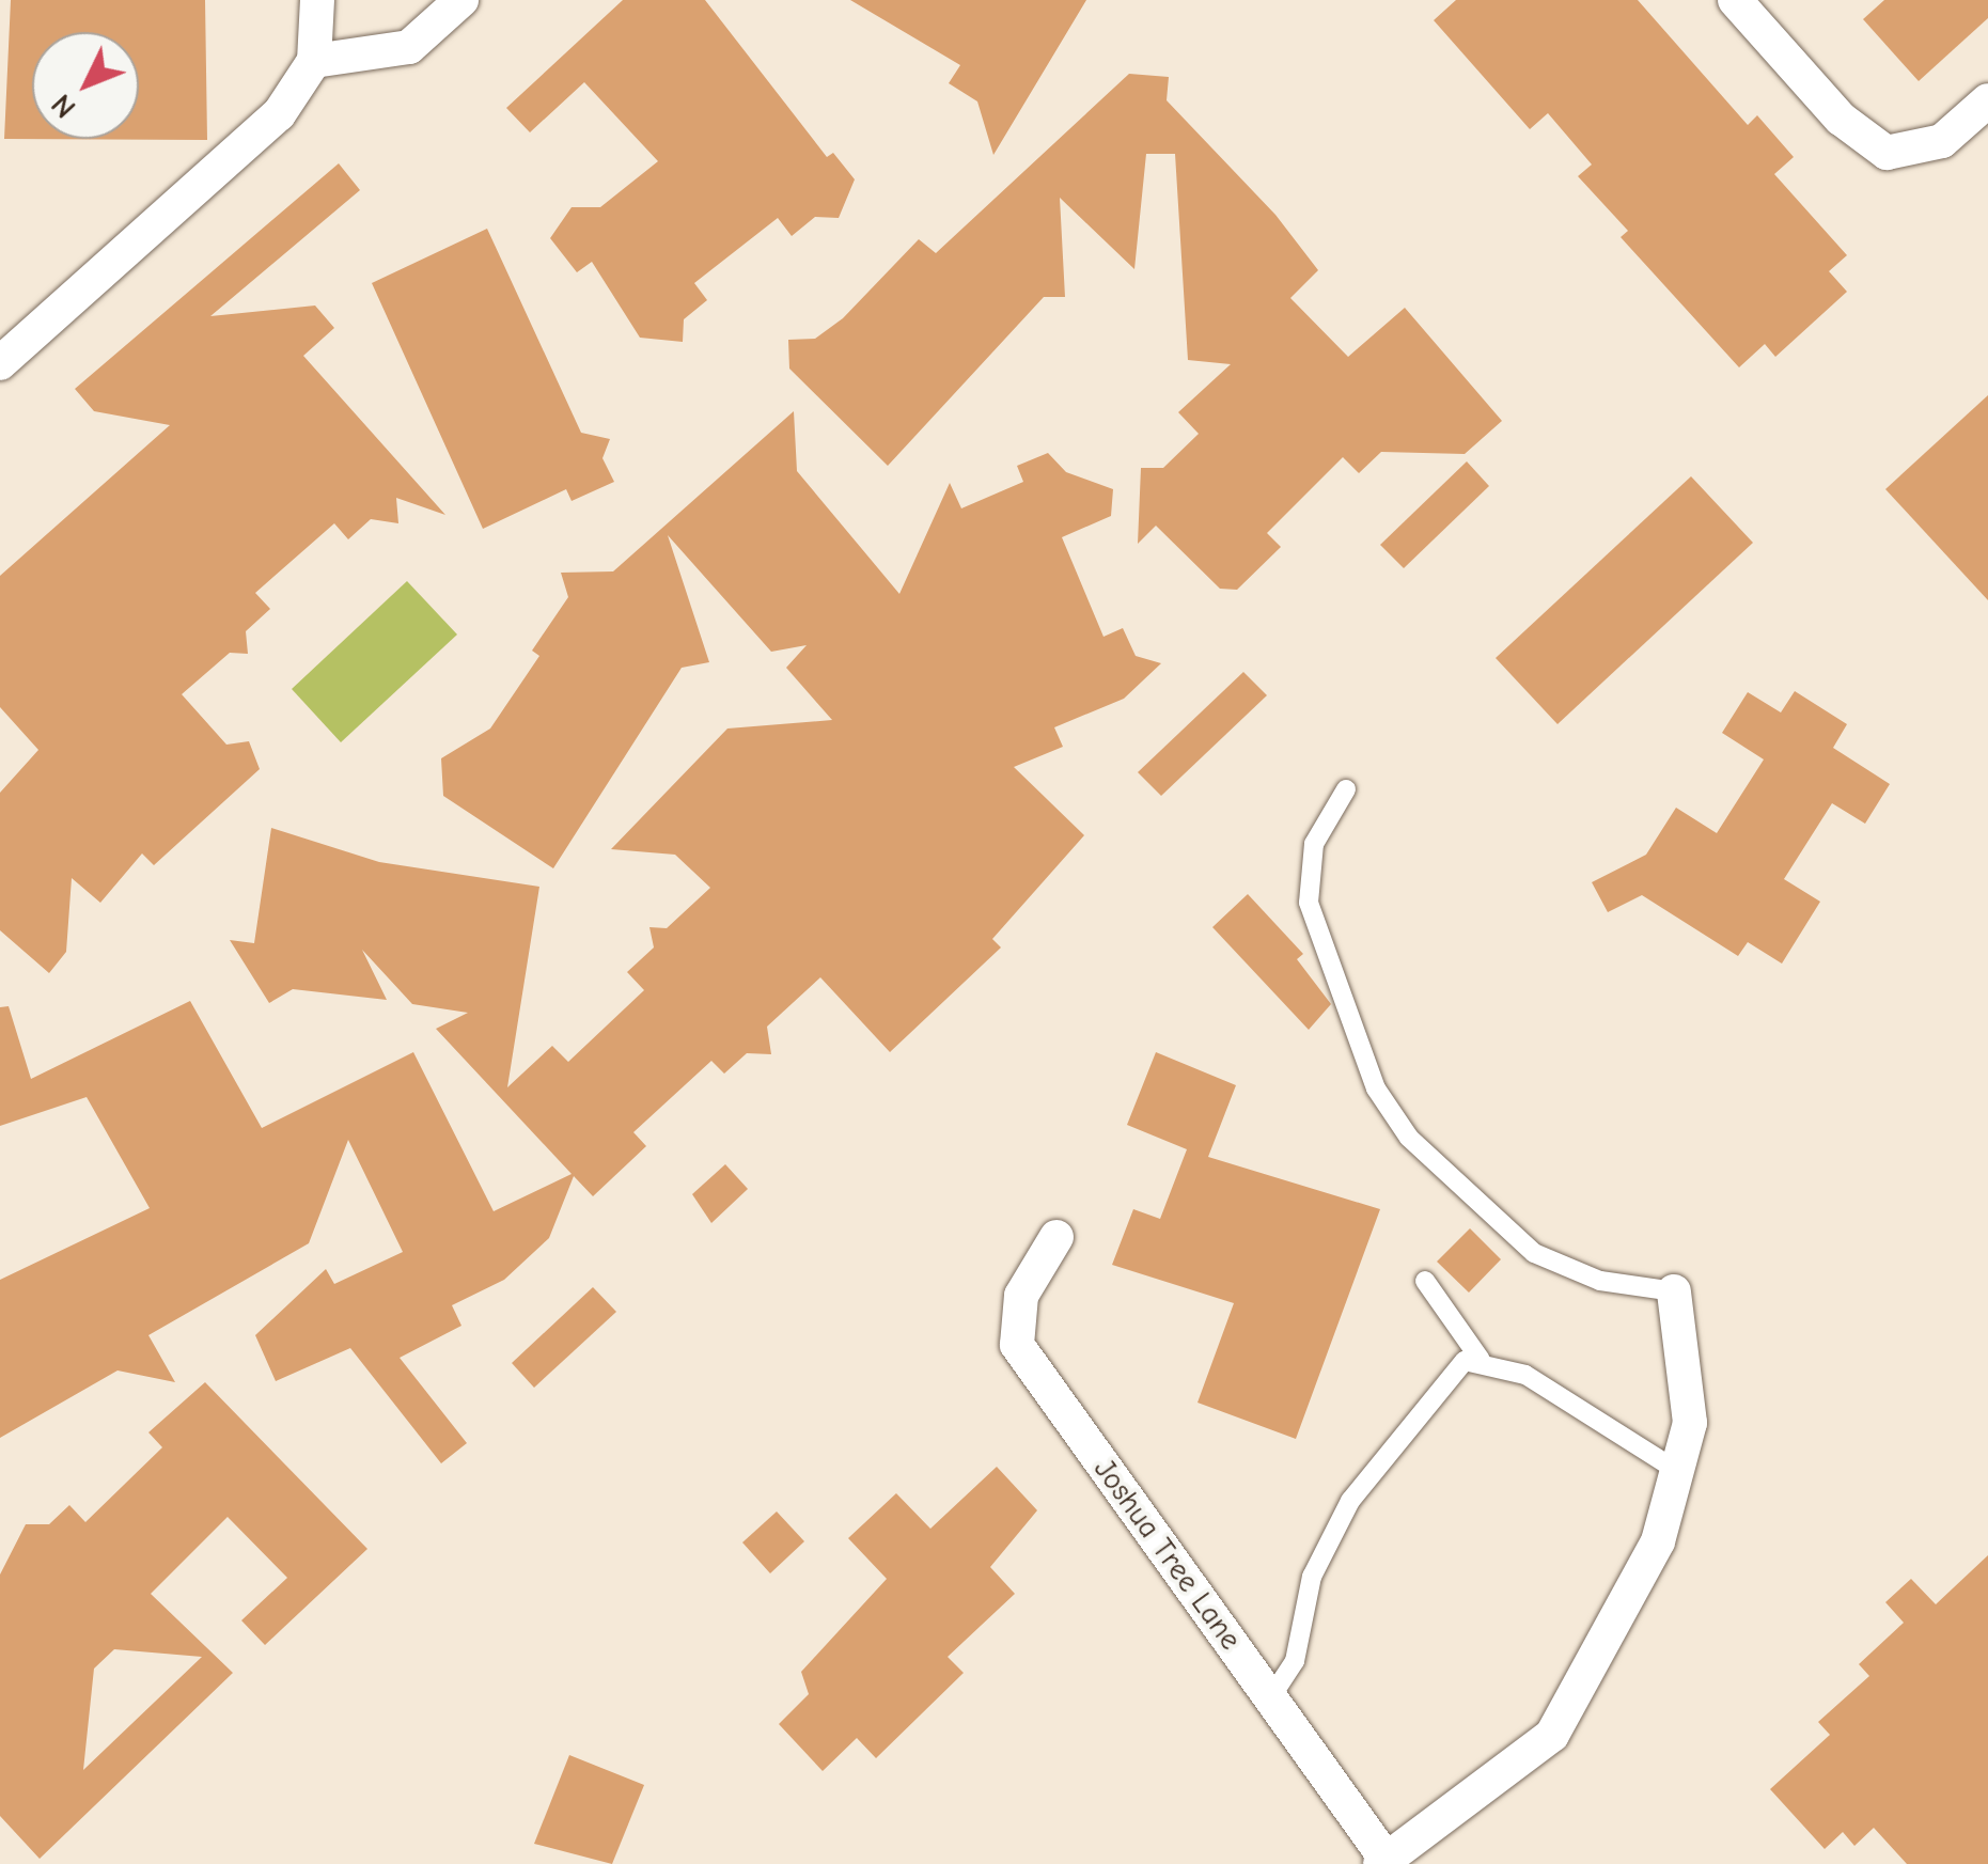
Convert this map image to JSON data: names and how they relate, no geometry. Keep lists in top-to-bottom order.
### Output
{
  "streets": {
    "street": ["Joshua Tree Lane"]
  },
  "north": "bottom left"
}
